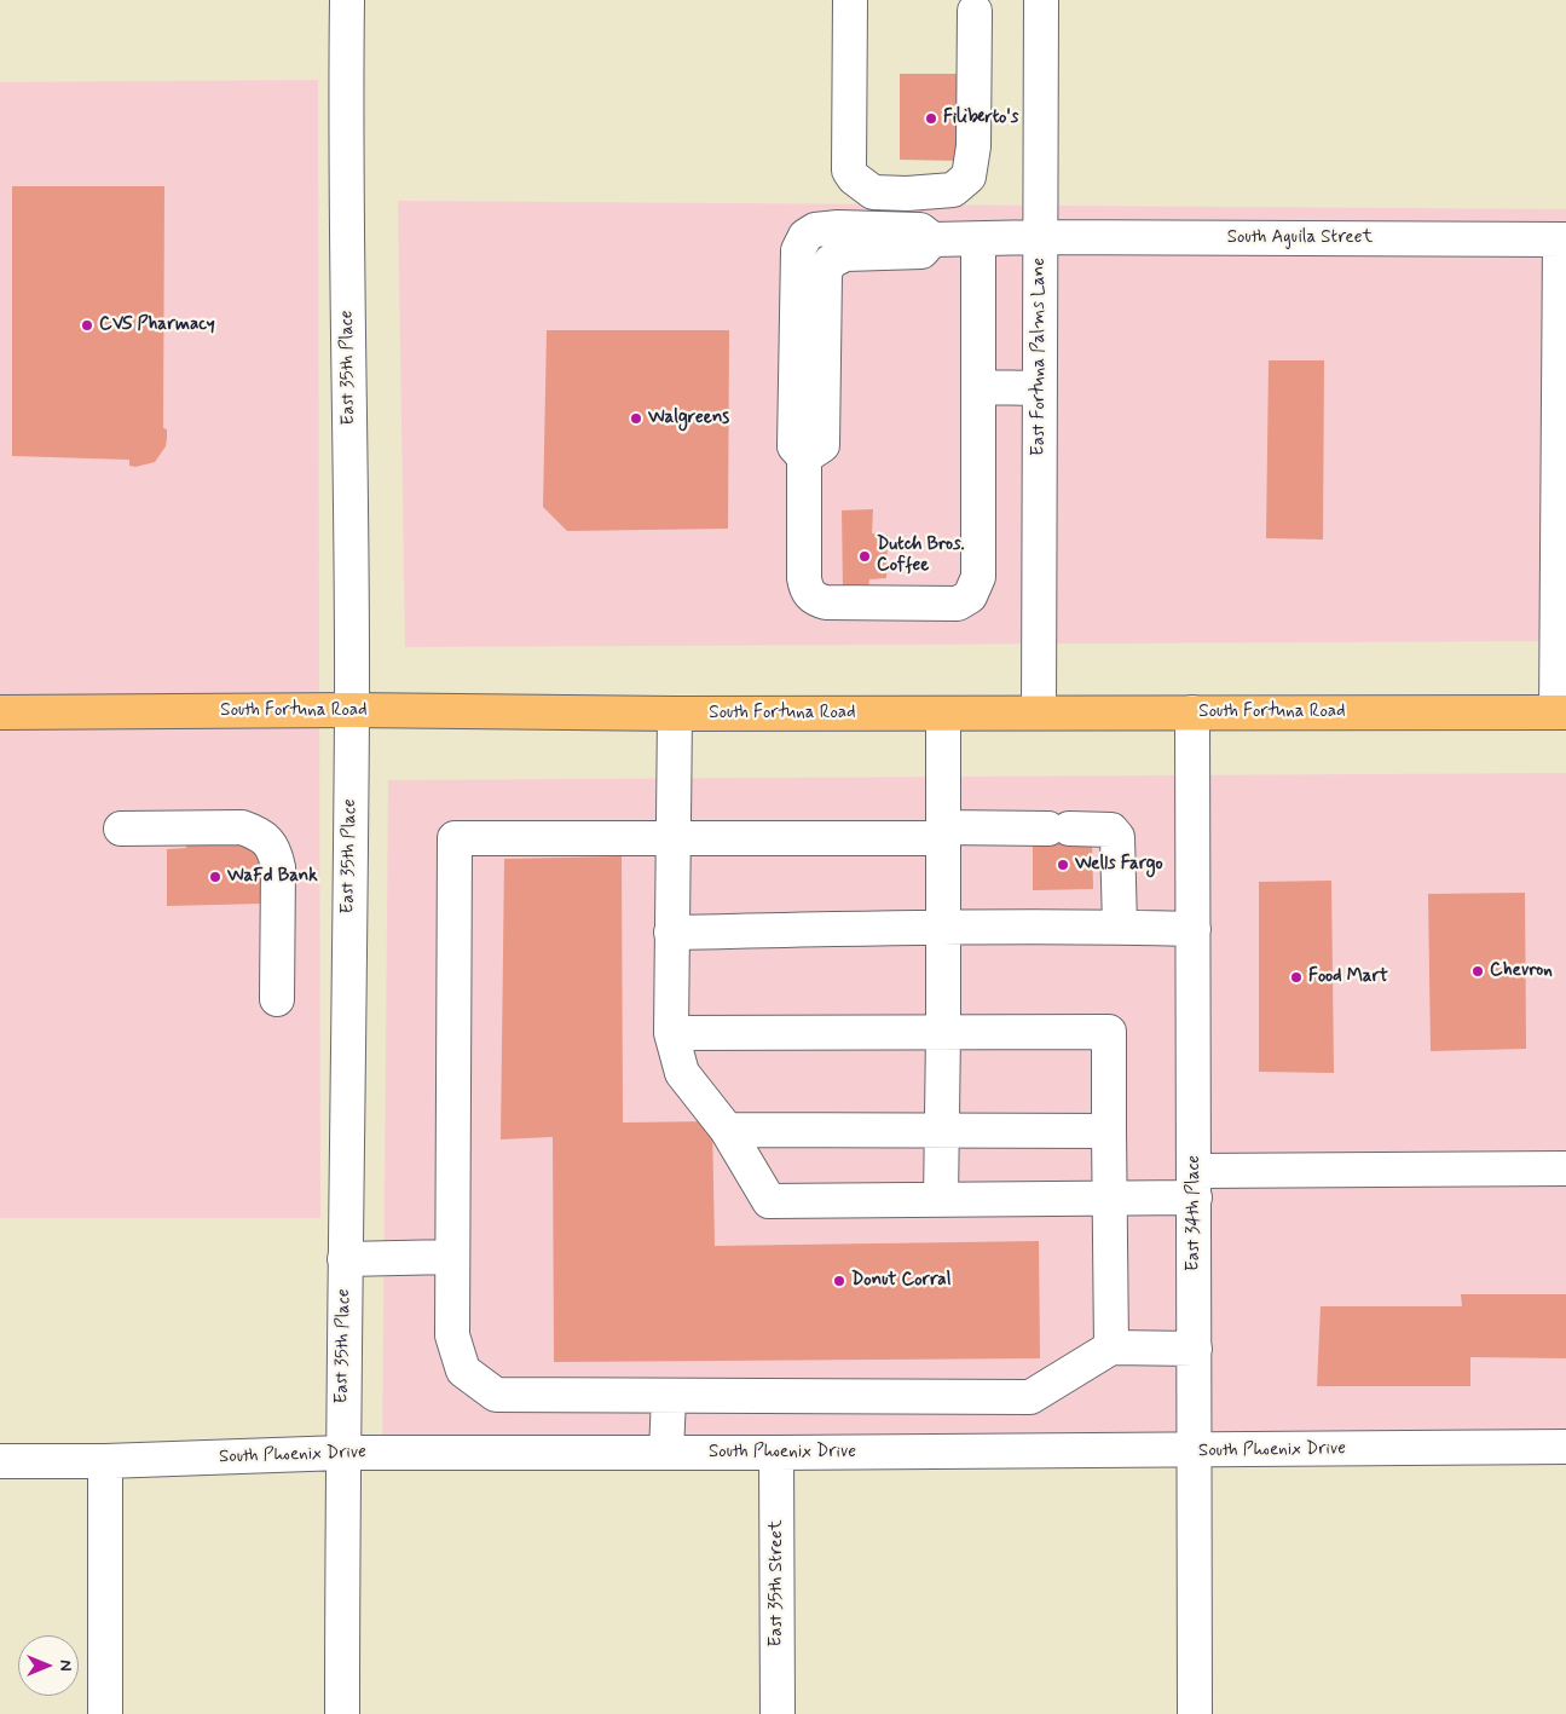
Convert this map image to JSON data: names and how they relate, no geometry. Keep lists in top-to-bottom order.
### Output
{
  "streets": {
    "main road": ["South Fortuna Road"],
    "street": [
      "South Aguila Street",
      "East Fortuna Palms Lane",
      "East 35th Place",
      "East 34th Place",
      "South Phoenix Drive",
      "East 35th Street"
    ]
  },
  "crossings": [
    ["South Aguila Street", "East Fortuna Palms Lane"],
    ["East Fortuna Palms Lane", "South Fortuna Road"],
    ["East 35th Place", "South Fortuna Road"],
    ["East 35th Place", "South Phoenix Drive"],
    ["South Fortuna Road", "East 34th Place"],
    ["East 34th Place", "South Phoenix Drive"],
    ["South Phoenix Drive", "East 35th Street"]
  ],
  "places": [
    "Filiberto's",
    "CVS Pharmacy",
    "Walgreens",
    "Dutch Bros. Coffee",
    "Wells Fargo",
    "WaFd Bank",
    "Chevron",
    "Food Mart",
    "Donut Corral"
  ],
  "north": "right"
}
